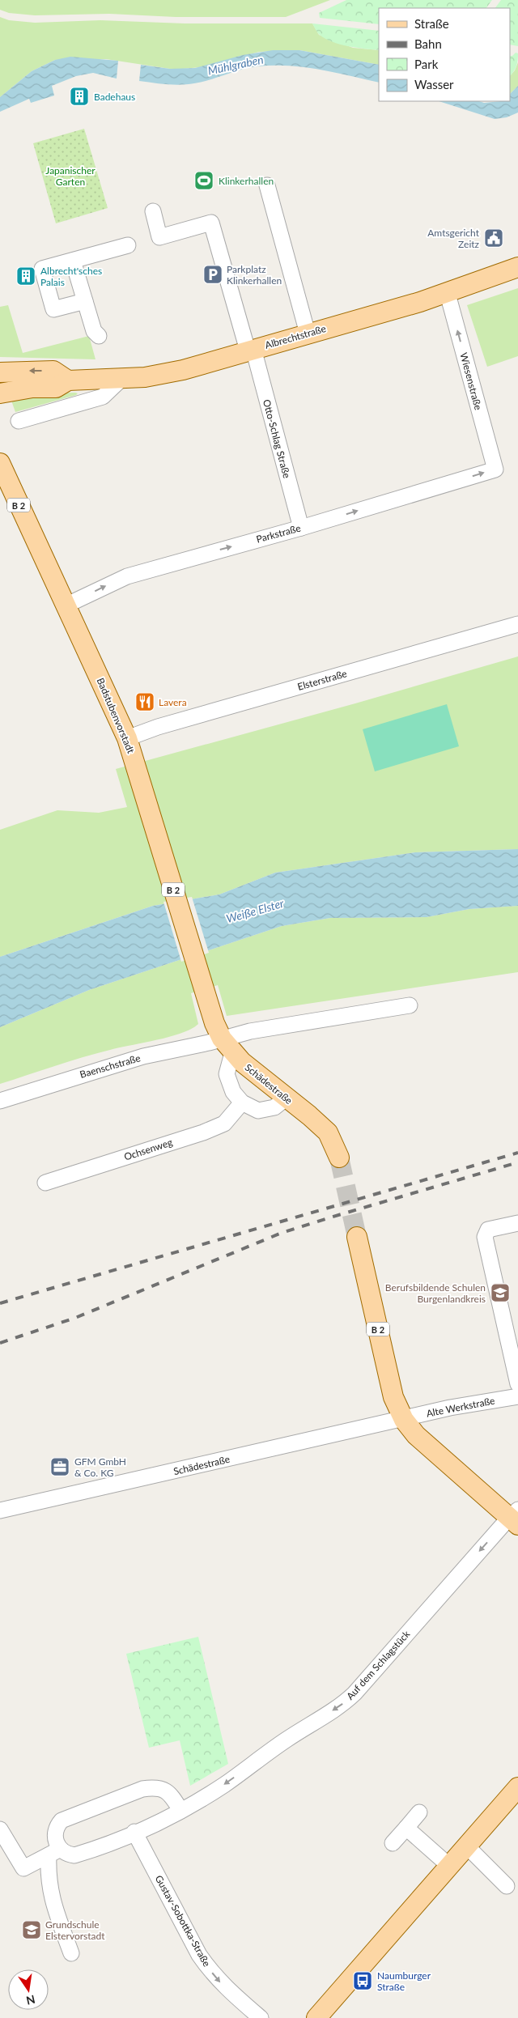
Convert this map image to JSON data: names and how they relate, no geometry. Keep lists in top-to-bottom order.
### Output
{
  "streets": {
    "main road": [
      "Albrechtstraße",
      "B 2",
      "Badstubenvorstadt",
      "Schädestraße"
    ],
    "street": [
      "Wiesenstraße",
      "Otto-Schlag Straße",
      "Parkstraße",
      "Elsterstraße",
      "Baenschstraße",
      "Ochsenweg",
      "Alte Werkstraße",
      "Auf dem Schlagstück",
      "Gustav-Sobottka-Straße"
    ]
  },
  "crossings": [
    ["Albrechtstraße", "Wiesenstraße"],
    ["Albrechtstraße", "Otto-Schlag Straße"],
    ["Wiesenstraße", "Parkstraße"],
    ["Otto-Schlag Straße", "Parkstraße"],
    ["B 2", "Schädestraße"],
    ["B 2", "Alte Werkstraße"],
    ["B 2", "Auf dem Schlagstück"],
    ["Parkstraße", "Badstubenvorstadt"],
    ["Elsterstraße", "Badstubenvorstadt"],
    ["Badstubenvorstadt", "Schädestraße"],
    ["Baenschstraße", "Schädestraße"],
    ["Schädestraße", "Alte Werkstraße"],
    ["Auf dem Schlagstück", "Gustav-Sobottka-Straße"]
  ],
  "one_way": [
    "Wiesenstraße",
    "Parkstraße",
    "Auf dem Schlagstück",
    "Gustav-Sobottka-Straße"
  ],
  "water": ["Mühlgraben", "Weiße Elster"],
  "parks": ["Japanischer Garten"],
  "places": {
    "building": ["Badehaus", "Albrecht'sches Palais"],
    "sports": ["Klinkerhallen"],
    "public building": ["Amtsgericht Zeitz"],
    "parking": ["Parkplatz Klinkerhallen"],
    "restaurant": ["Lavera"],
    "school or university": ["Berufsbildende Schulen Burgenlandkreis", "Grundschule Elstervorstadt"],
    "office": ["GFM GmbH & Co. KG"],
    "bus stop": ["Naumburger Straße"]
  },
  "legend": [
    "Straße",
    "Bahn",
    "Park",
    "Wasser"
  ],
  "north": "bottom"
}
